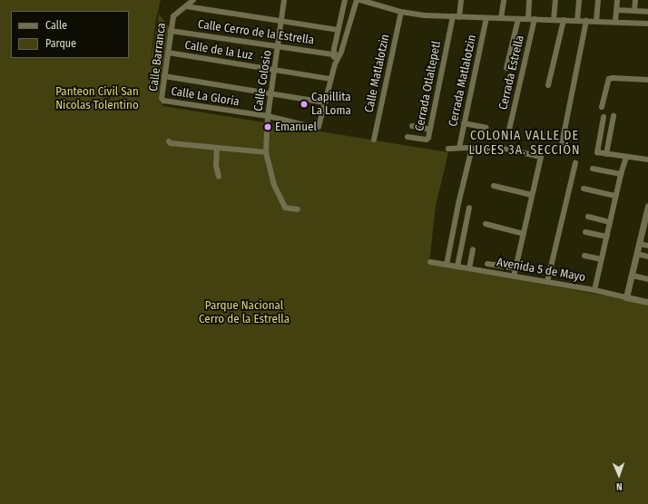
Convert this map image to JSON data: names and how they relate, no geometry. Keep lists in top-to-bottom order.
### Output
{
  "streets": {
    "street": [
      "Calle Cerro de la Estrella",
      "Calle de la Luz",
      "Calle Barranca",
      "Cerrada Estrella",
      "Calle Matlalotzin",
      "Calle Colosio",
      "Cerrada Matlalotzin",
      "Cerrada Otlaltepetl",
      "Calle La Gloria",
      "Avenida 5 de Mayo"
    ]
  },
  "crossings": [
    ["Calle Cerro de la Estrella", "Calle Barranca"],
    ["Calle Cerro de la Estrella", "Calle Colosio"],
    ["Calle de la Luz", "Calle Barranca"],
    ["Calle de la Luz", "Calle Colosio"],
    ["Calle Barranca", "Calle La Gloria"],
    ["Calle Colosio", "Calle La Gloria"]
  ],
  "districts": ["COLONIA VALLE DE LUCES 3A. SECCIÓN"],
  "parks": ["Panteon Civil San Nicolas Tolentino", "Parque Nacional Cerro de la Estrella"],
  "places": ["Capillita La Loma", "Emanuel"],
  "legend": ["Calle", "Parque"],
  "north": "bottom"
}
